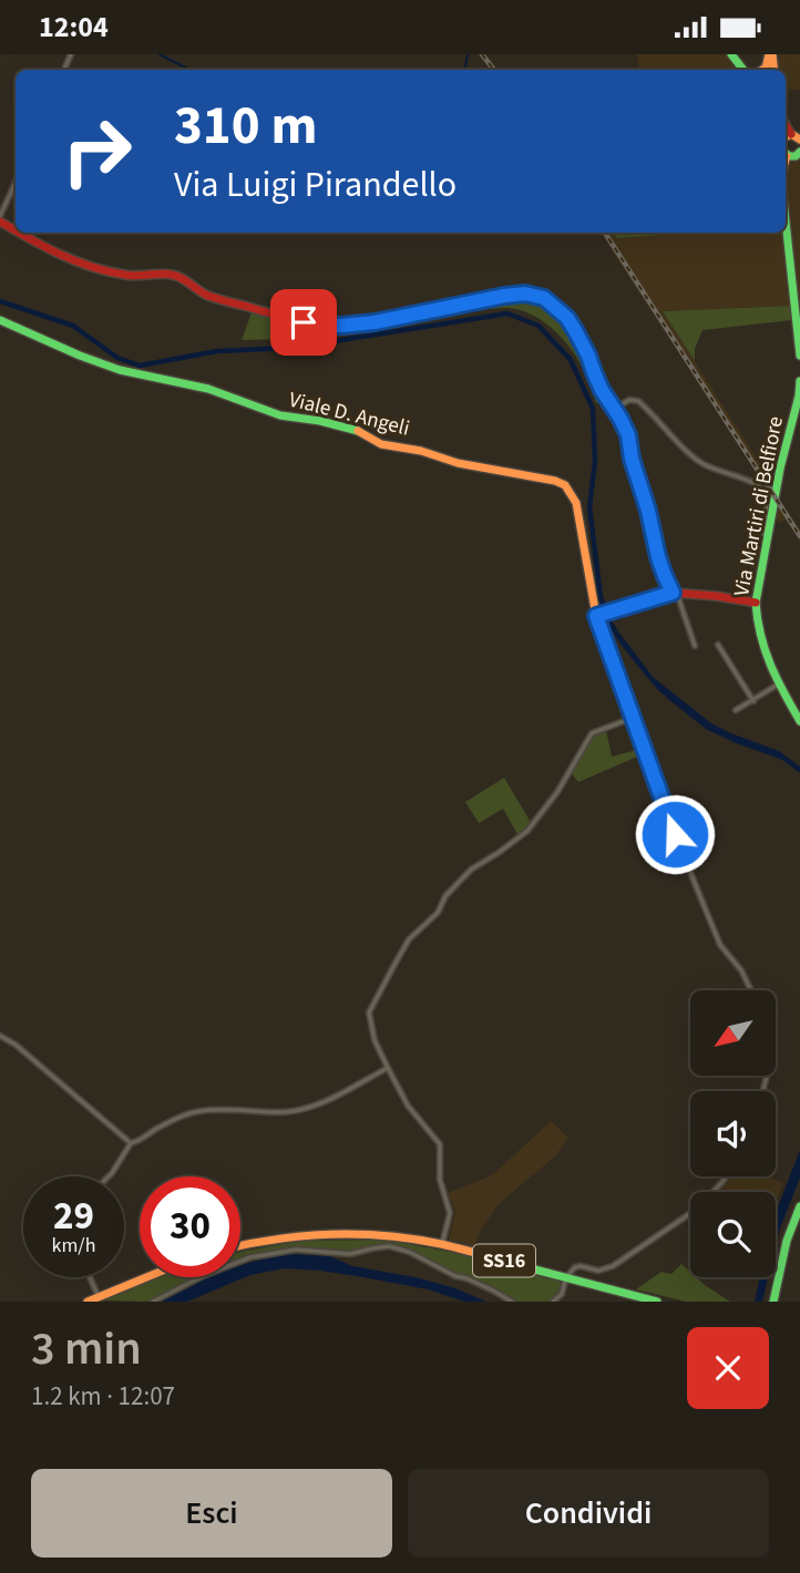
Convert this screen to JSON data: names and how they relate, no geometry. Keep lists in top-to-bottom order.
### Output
{
  "streets": {
    "street": ["Viale D. Angeli", "Via Martiri di Belfiore", "SS16"]
  },
  "north": "bottom left",
  "page": {
    "status": "12:04",
    "turn": ["310 m", "Via Luigi Pirandello"],
    "speed": "29 km/h",
    "limit": "30",
    "heading": ["3 min", "1.2 km · 12:07"],
    "buttons": ["Esci", "Condividi"]
  }
}
